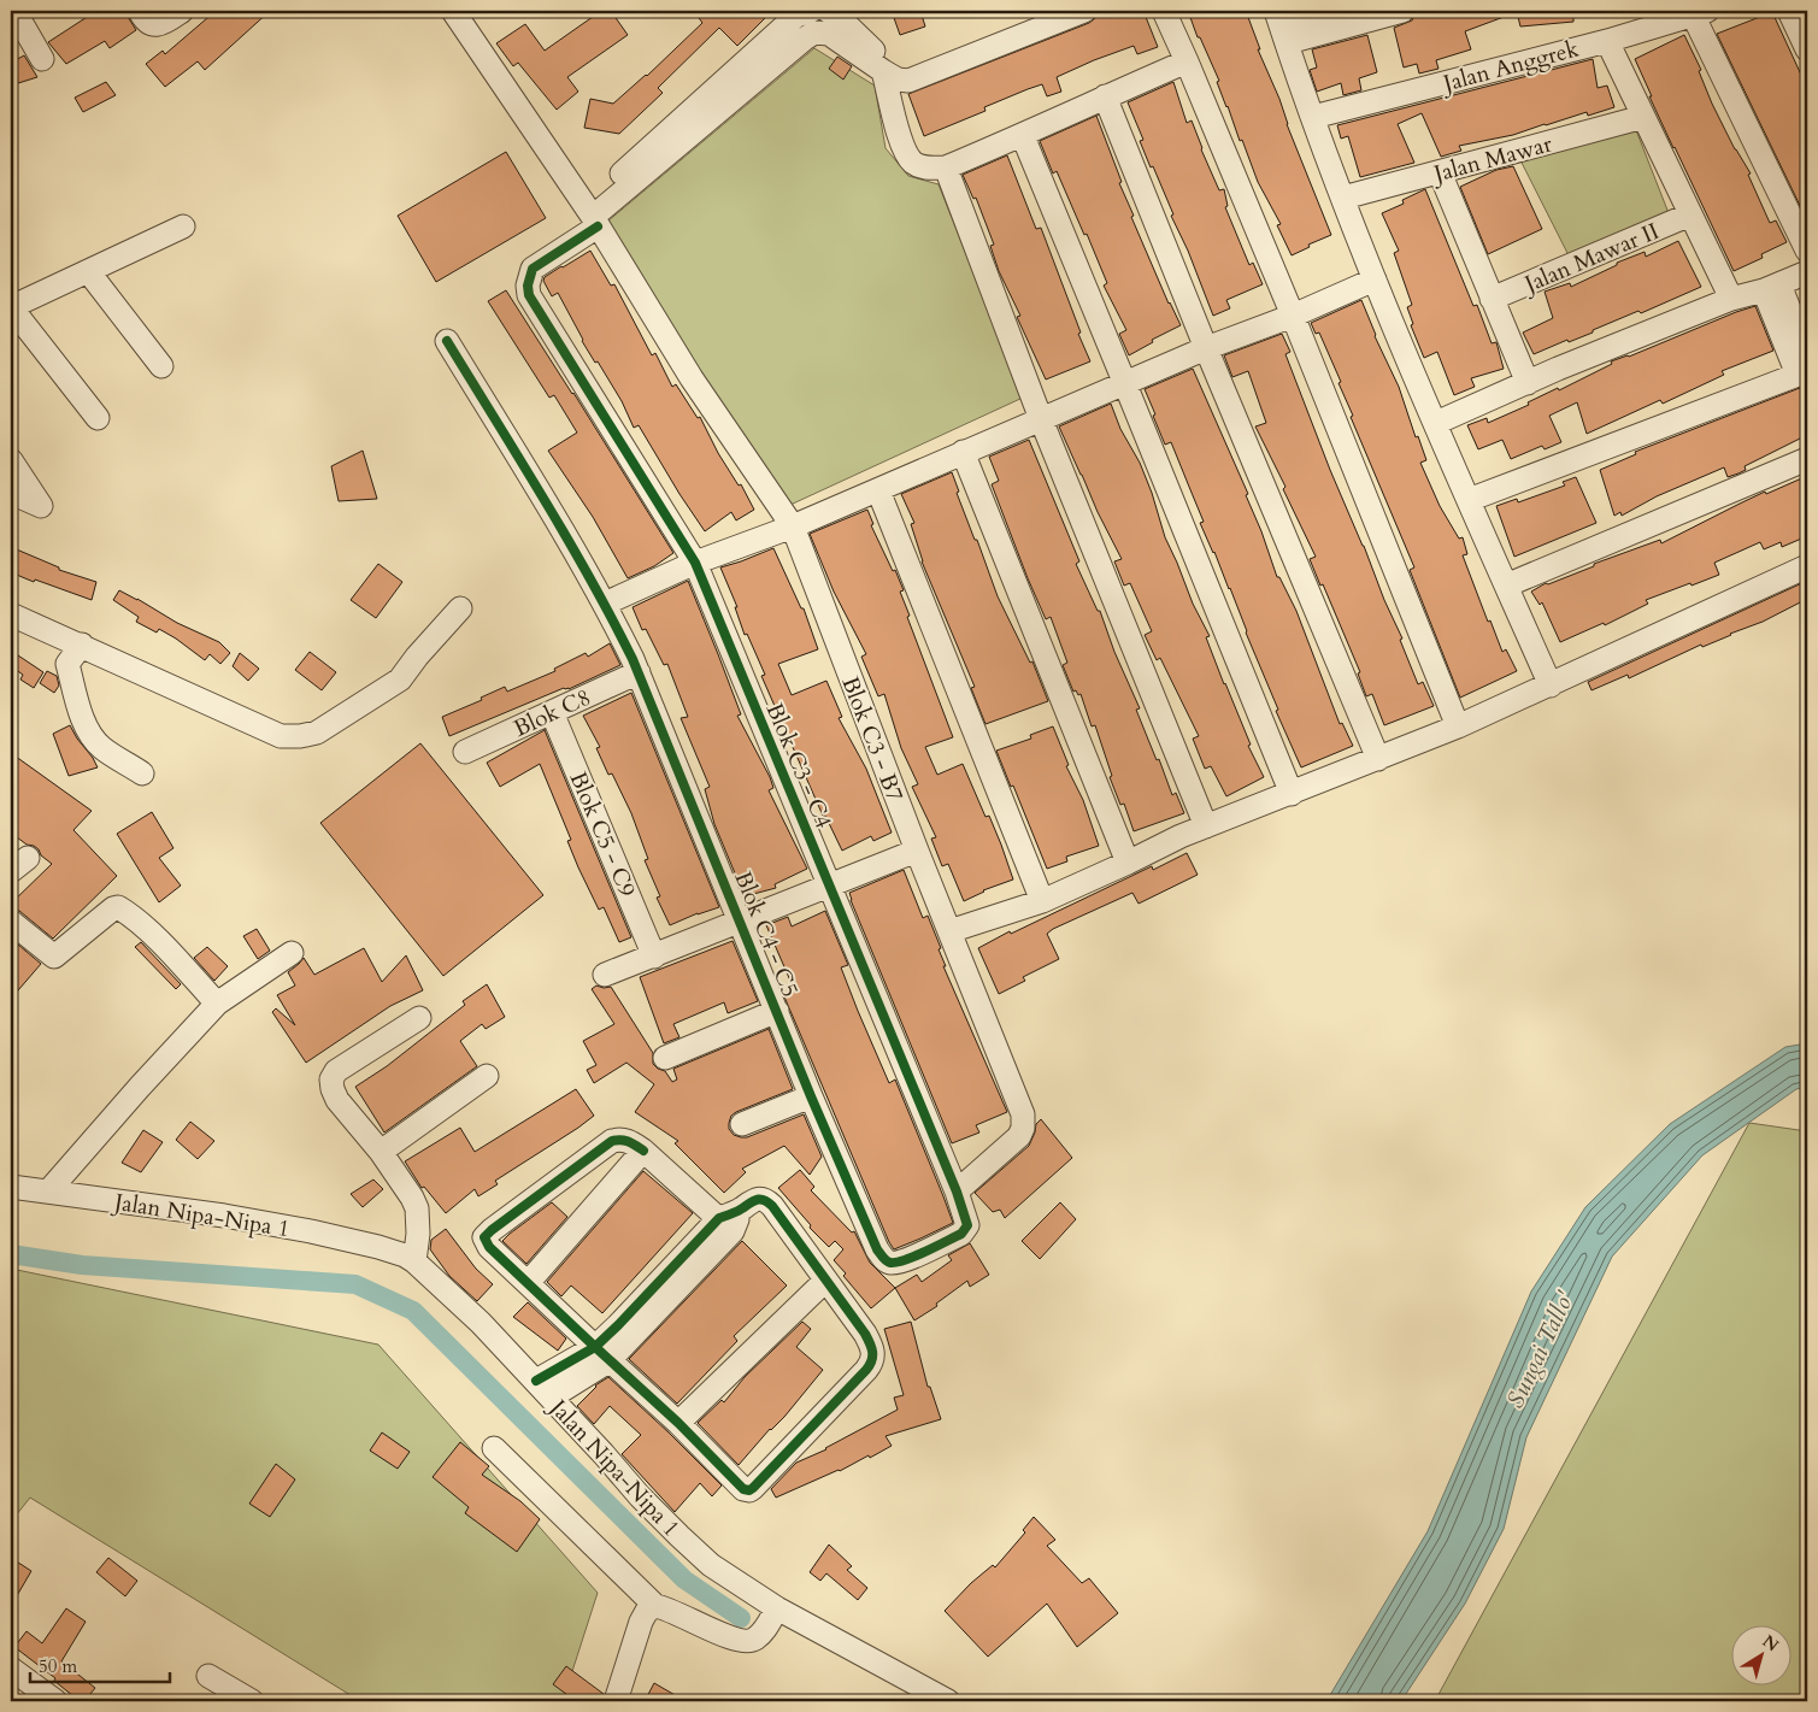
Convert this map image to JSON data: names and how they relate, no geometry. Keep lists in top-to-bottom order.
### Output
{
  "streets": {
    "street": [
      "Jalan Anggrek",
      "Jalan Mawar",
      "Jalan Mawar II",
      "Blok C8",
      "Blok C3 - B7",
      "Blok C3 - C4",
      "Blok C5 - C9",
      "Blok C4 - C5",
      "Jalan Nipa-Nipa 1"
    ]
  },
  "crossings": [
    ["Blok C8", "Blok C5 - C9"],
    ["Blok C8", "Blok C4 - C5"],
    ["Blok C3 - B7", "Blok C3 - C4"],
    ["Blok C3 - C4", "Blok C4 - C5"]
  ],
  "water": ["Sungai Tallo'"],
  "scale_bar": "50 m",
  "north": "top right"
}
